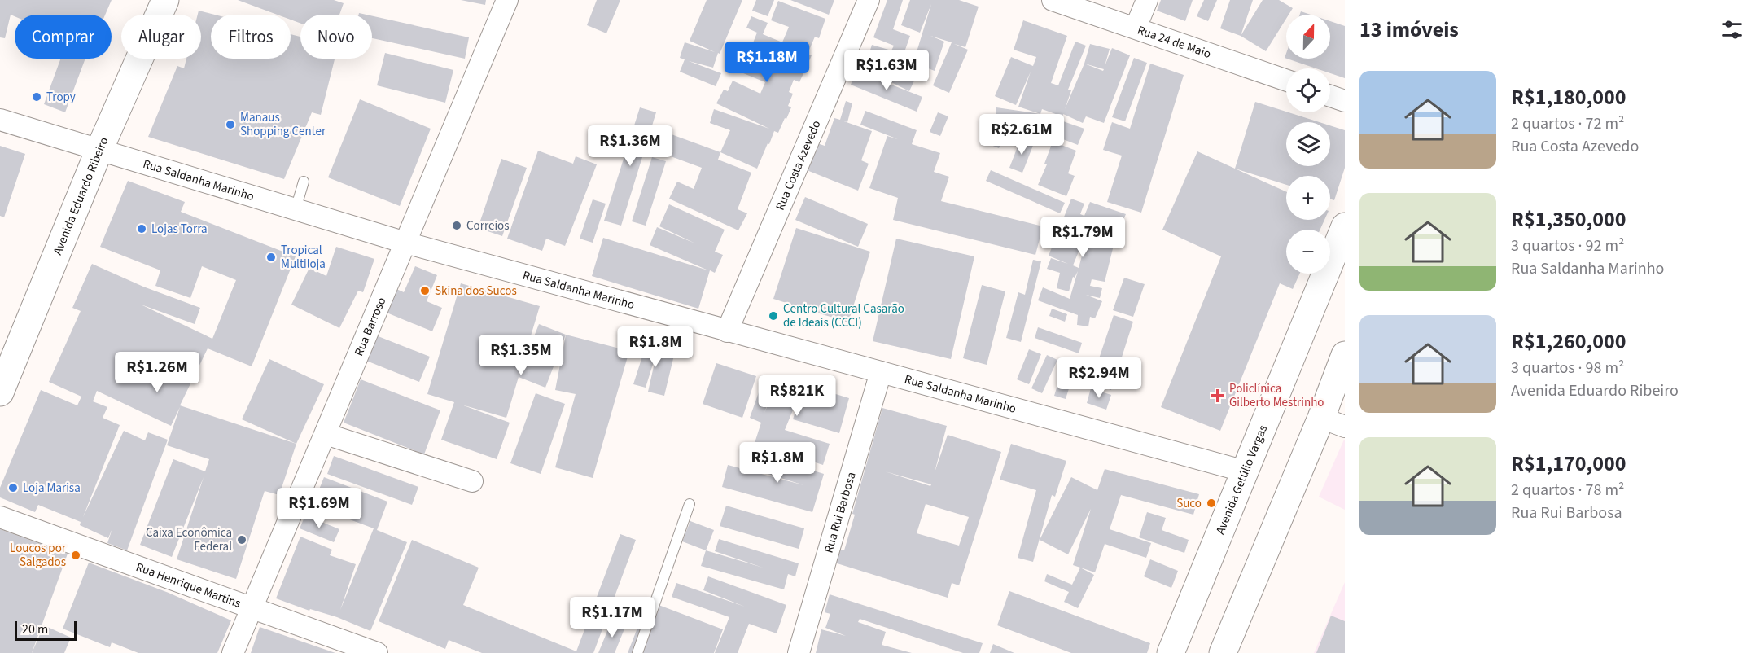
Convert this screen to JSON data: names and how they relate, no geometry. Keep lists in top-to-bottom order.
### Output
{
  "streets": {
    "main road": ["Avenida Eduardo Ribeiro", "Avenida Getúlio Vargas"],
    "street": [
      "Rua 24 de Maio",
      "Rua Costa Azevedo",
      "Rua Saldanha Marinho",
      "Rua Barroso",
      "Rua Rui Barbosa",
      "Rua Henrique Martins"
    ]
  },
  "crossings": [
    ["Rua Costa Azevedo", "Rua Saldanha Marinho"],
    ["Rua Saldanha Marinho", "Avenida Eduardo Ribeiro"],
    ["Rua Saldanha Marinho", "Rua Barroso"],
    ["Rua Saldanha Marinho", "Avenida Getúlio Vargas"],
    ["Rua Saldanha Marinho", "Rua Rui Barbosa"],
    ["Rua Barroso", "Rua Henrique Martins"]
  ],
  "places": {
    "other": [
      "Tropy",
      "Manaus Shopping Center",
      "Correios",
      "Lojas Torra",
      "Tropical Multiloja",
      "Skina dos Sucos",
      "Centro Cultural Casarão de Ideais (CCCI)",
      "Loja Marisa",
      "Suco",
      "Caixa Econômica Federal",
      "Loucos por Salgados"
    ],
    "health": ["Policlínica Gilberto Mestrinho"]
  },
  "scale_bar": "20 m",
  "north": "top",
  "page": {
    "heading": "13 imóveis",
    "map_buttons": ["+", "−"],
    "chip": [
      "Comprar",
      "Alugar",
      "Filtros",
      "Novo"
    ],
    "price": [
      "R$1.18M",
      "R$1.63M",
      "R$2.61M",
      "R$1.36M",
      "R$1.79M",
      "R$1.8M",
      "R$1.35M",
      "R$1.26M",
      "R$2.94M",
      "R$821K",
      "R$1.8M",
      "R$1.69M",
      "R$1.17M"
    ],
    "list": [
      {
        "name": "R$1,180,000",
        "note": "2 quartos · 72 m² · Rua Costa Azevedo"
      },
      {
        "name": "R$1,350,000",
        "note": "3 quartos · 92 m² · Rua Saldanha Marinho"
      },
      {
        "name": "R$1,260,000",
        "note": "3 quartos · 98 m² · Avenida Eduardo Ribeiro"
      },
      {
        "name": "R$1,170,000",
        "note": "2 quartos · 78 m² · Rua Rui Barbosa"
      }
    ],
    "scale": "20 m"
  }
}
